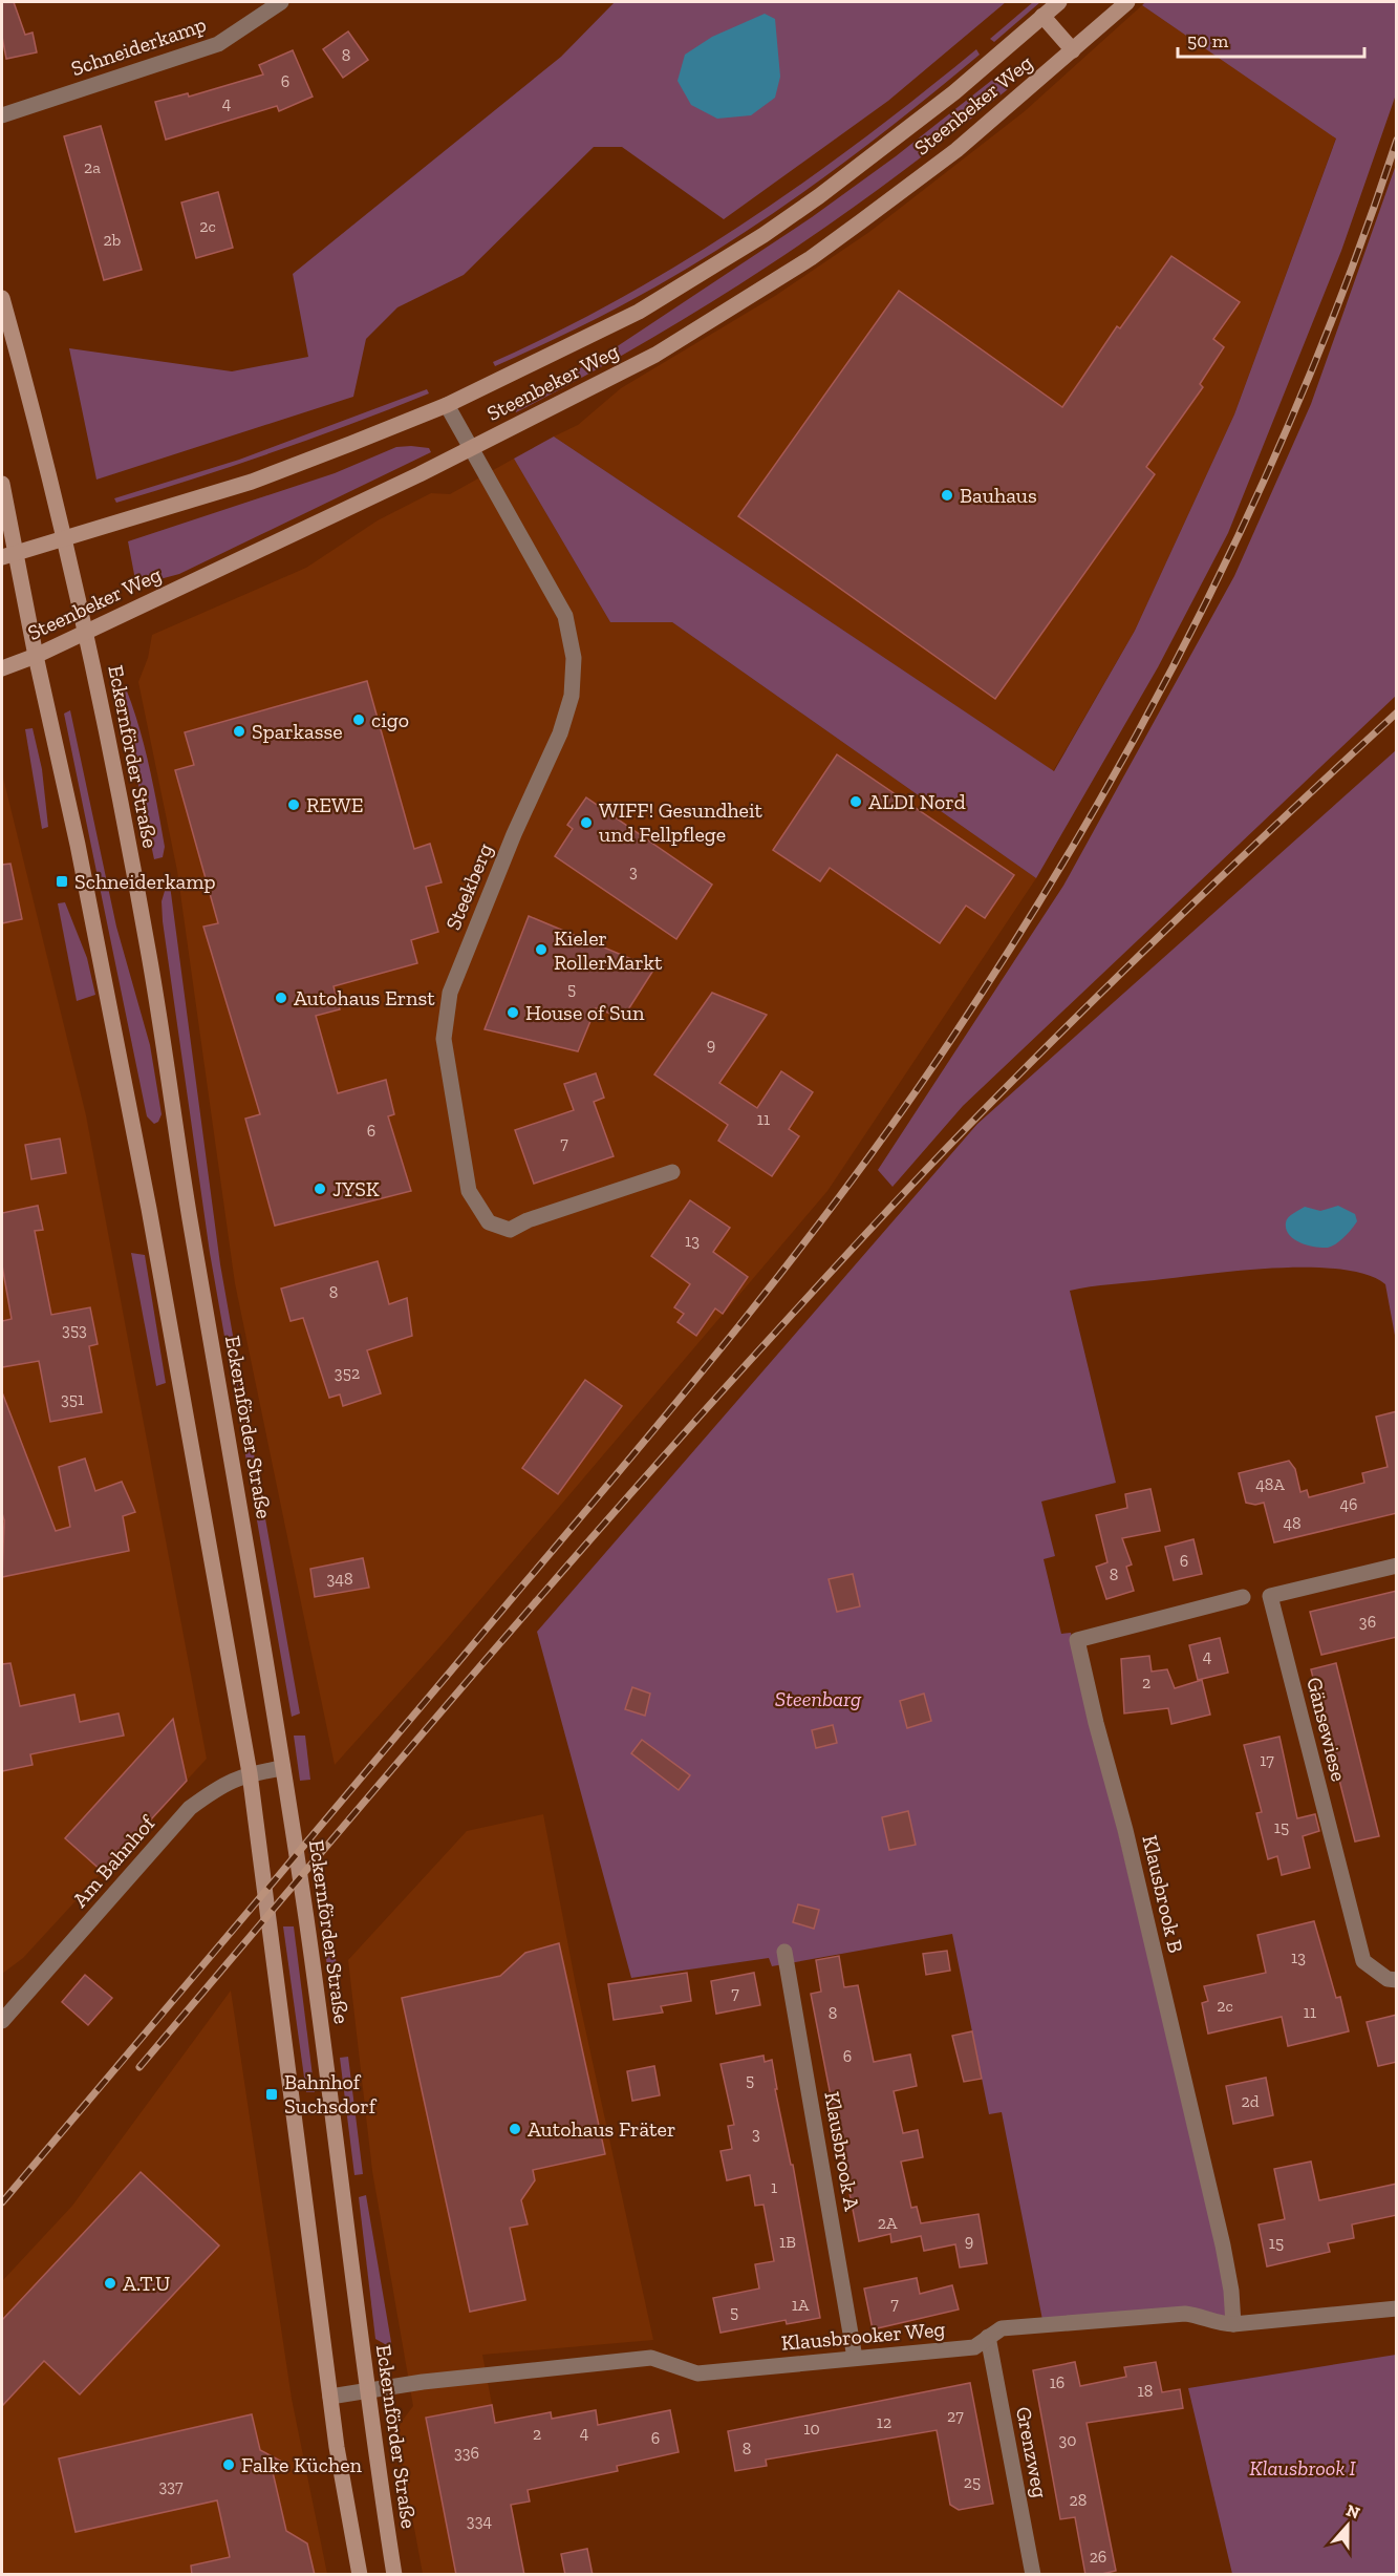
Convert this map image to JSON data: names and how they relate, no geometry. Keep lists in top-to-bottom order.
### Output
{
  "streets": {
    "main road": ["Steenbeker Weg", "Eckernförder Straße"],
    "street": [
      "Schneiderkamp",
      "Steekberg",
      "Gänsewiese",
      "Am Bahnhof",
      "Klausbrook B",
      "Klausbrook A",
      "Klausbrooker Weg",
      "Grenzweg"
    ]
  },
  "crossings": [
    ["Steenbeker Weg", "Eckernförder Straße"],
    ["Steenbeker Weg", "Steekberg"],
    ["Eckernförder Straße", "Am Bahnhof"],
    ["Eckernförder Straße", "Klausbrooker Weg"],
    ["Klausbrook B", "Klausbrooker Weg"],
    ["Klausbrook A", "Klausbrooker Weg"],
    ["Klausbrooker Weg", "Grenzweg"]
  ],
  "parks": ["Steenbarg", "Klausbrook I"],
  "places": {
    "other": [
      "Bauhaus",
      "cigo",
      "Sparkasse",
      "ALDI Nord",
      "REWE",
      "WIFF! Gesundheit und Fellpflege",
      "Kieler RollerMarkt",
      "Autohaus Ernst",
      "House of Sun",
      "JYSK",
      "Autohaus Fräter",
      "A.T.U",
      "Falke Küchen"
    ],
    "transit": ["Schneiderkamp", "Bahnhof Suchsdorf"]
  },
  "house_numbers": [
    "8",
    "6",
    "4",
    "2a",
    "2c",
    "2b",
    "3",
    "5",
    "9",
    "11",
    "6",
    "7",
    "13",
    "8",
    "353",
    "352",
    "351",
    "48A",
    "46",
    "48",
    "6",
    "8",
    "348",
    "36",
    "4",
    "2",
    "17",
    "15",
    "13",
    "7",
    "2c",
    "11",
    "8",
    "6",
    "5",
    "2d",
    "3",
    "1",
    "2A",
    "9",
    "1B",
    "15",
    "7",
    "1A",
    "5",
    "16",
    "18",
    "27",
    "12",
    "10",
    "4",
    "2",
    "6",
    "30",
    "8",
    "336",
    "25",
    "337",
    "28",
    "334",
    "26"
  ],
  "scale_bar": "50 m",
  "north": "top"
}
